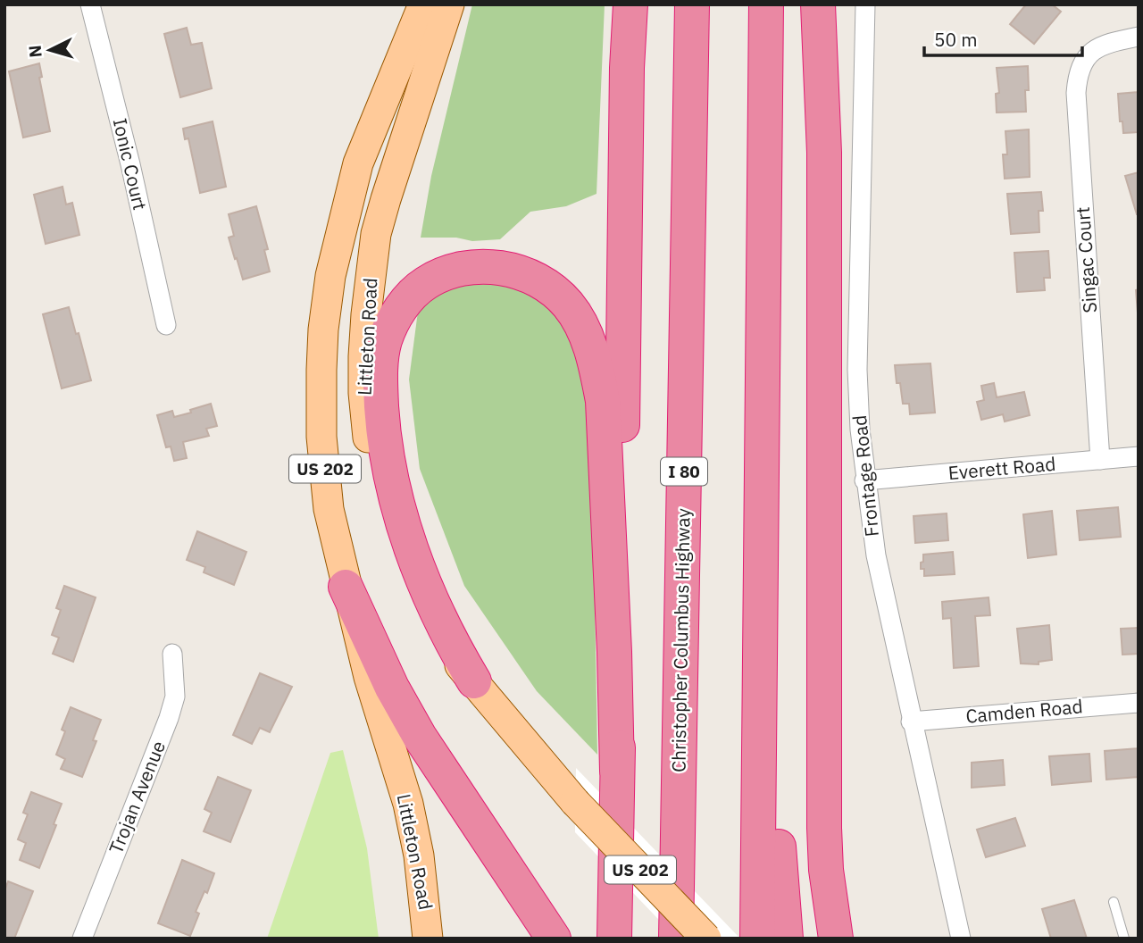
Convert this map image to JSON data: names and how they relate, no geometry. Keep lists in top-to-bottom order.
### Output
{
  "streets": {
    "highway": ["I 80", "Christopher Columbus Highway"],
    "main road": ["Littleton Road", "US 202"],
    "street": [
      "Ionic Court",
      "Singac Court",
      "Everett Road",
      "Frontage Road",
      "Camden Road",
      "Trojan Avenue"
    ]
  },
  "crossings": [
    ["Singac Court", "Everett Road"],
    ["Everett Road", "Frontage Road"],
    ["Frontage Road", "Camden Road"]
  ],
  "scale_bar": "50 m",
  "north": "left"
}
